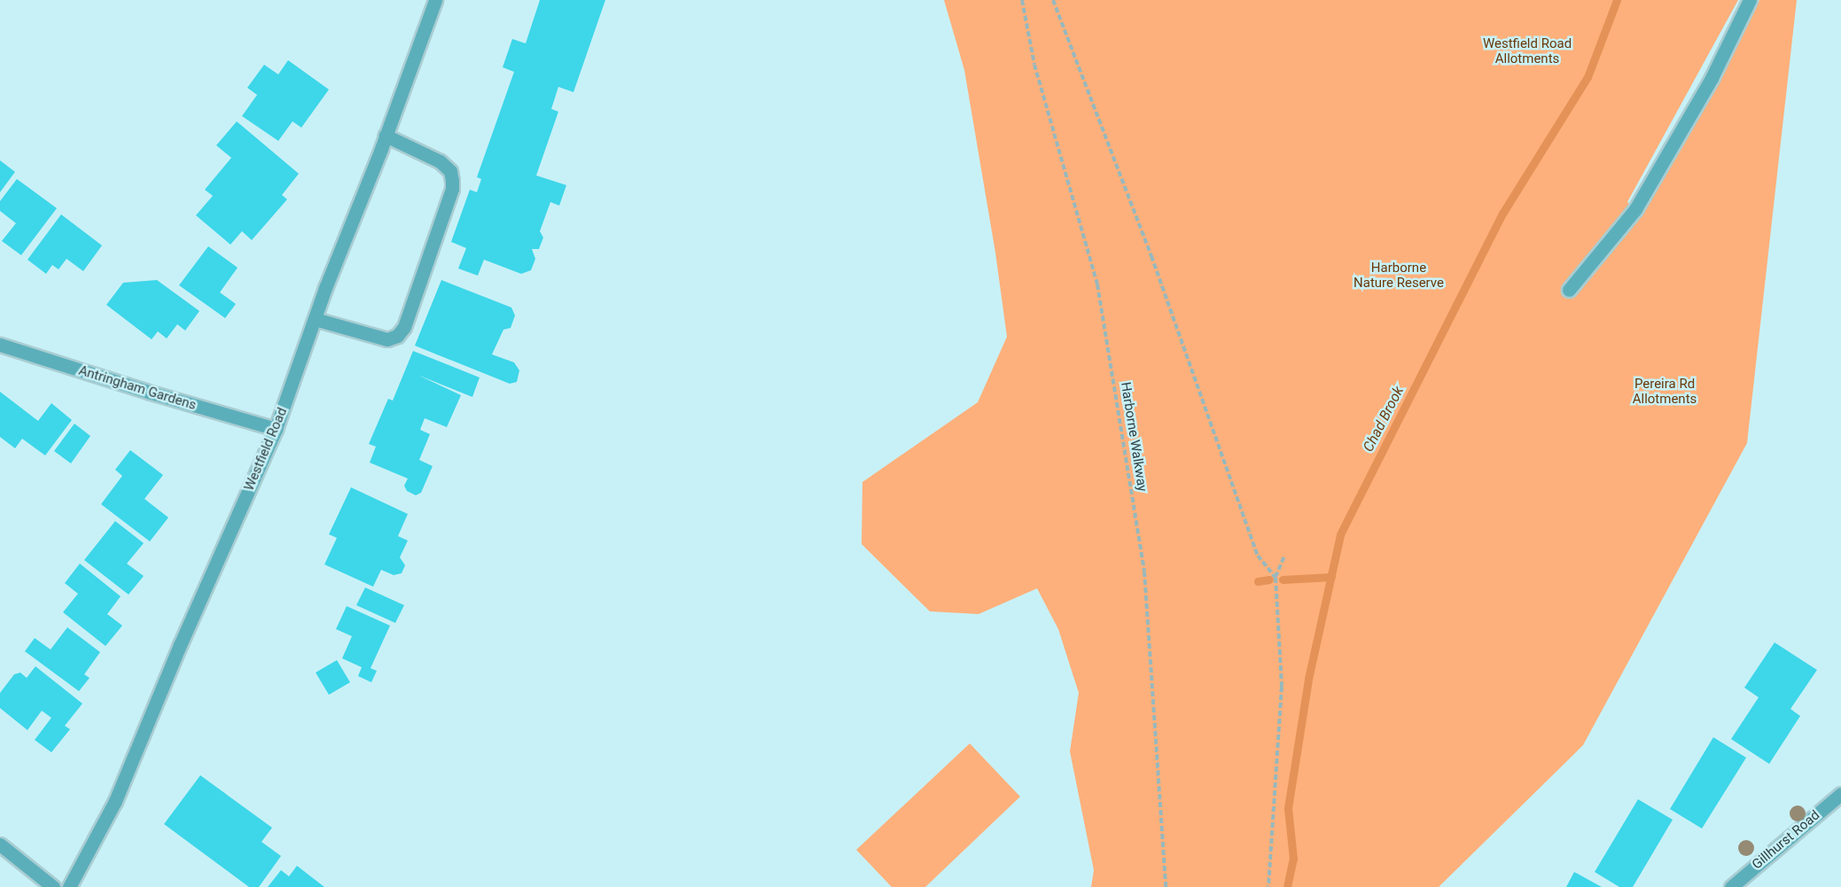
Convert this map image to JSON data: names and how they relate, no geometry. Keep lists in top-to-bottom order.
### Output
{
  "streets": {
    "street": ["Antringham Gardens", "Westfield Road", "Gillhurst Road"],
    "path": ["Harborne Walkway"]
  },
  "crossings": [
    ["Antringham Gardens", "Westfield Road"]
  ],
  "water": ["Chad Brook"],
  "parks": ["Westfield Road Allotments", "Harborne Nature Reserve", "Pereira Rd Allotments"]
}
